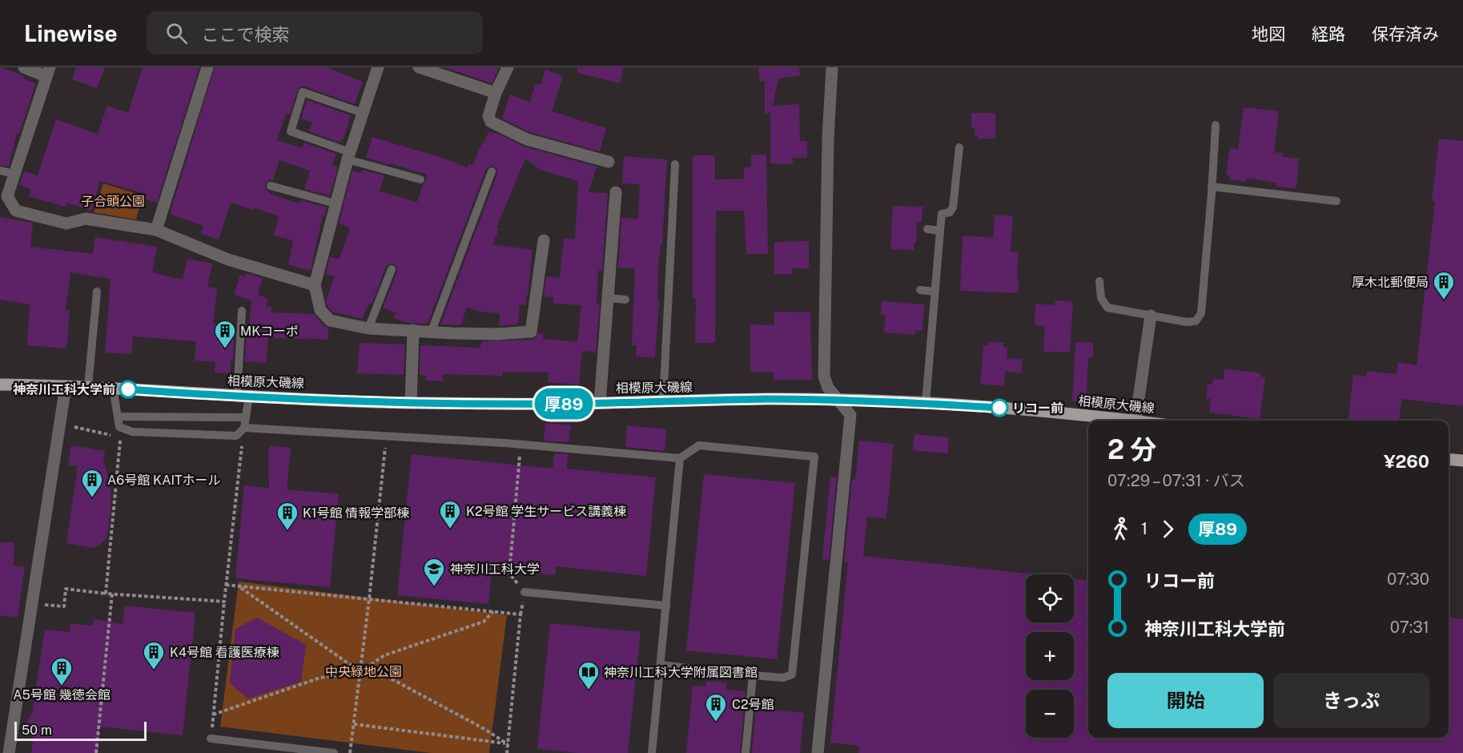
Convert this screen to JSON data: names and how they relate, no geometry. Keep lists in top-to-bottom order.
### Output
{
  "streets": {
    "main road": ["相模原大磯線"]
  },
  "parks": ["子合頭公園", "中央緑地公園"],
  "places": {
    "building": [
      "厚木北郵便局",
      "MKコーポ",
      "A6号館 KAITホール",
      "K2号館 学生サービス講義棟",
      "K1号館 情報学部棟",
      "K4号館 看護医療棟",
      "A5号館 幾徳会館",
      "C2号館"
    ],
    "other": ["神奈川工科大学前", "リコー前"],
    "school or university": ["神奈川工科大学"],
    "library": ["神奈川工科大学附属図書館"]
  },
  "lines": ["bus line 厚89"],
  "scale_bar": "50 m",
  "page": {
    "header": "Linewise",
    "search": "ここで検索",
    "nav": ["地図", "経路", "保存済み"],
    "on_map": "厚89",
    "heading": ["2 分", "07:29 – 07:31 · バス", "¥260"],
    "legs": ["1", "厚89"],
    "list": [
      {
        "name": "リコー前",
        "value": "07:30"
      },
      {
        "name": "神奈川工科大学前",
        "value": "07:31"
      }
    ],
    "map_buttons": ["+", "−"],
    "buttons": ["開始", "きっぷ"],
    "scale": "50 m"
  }
}
